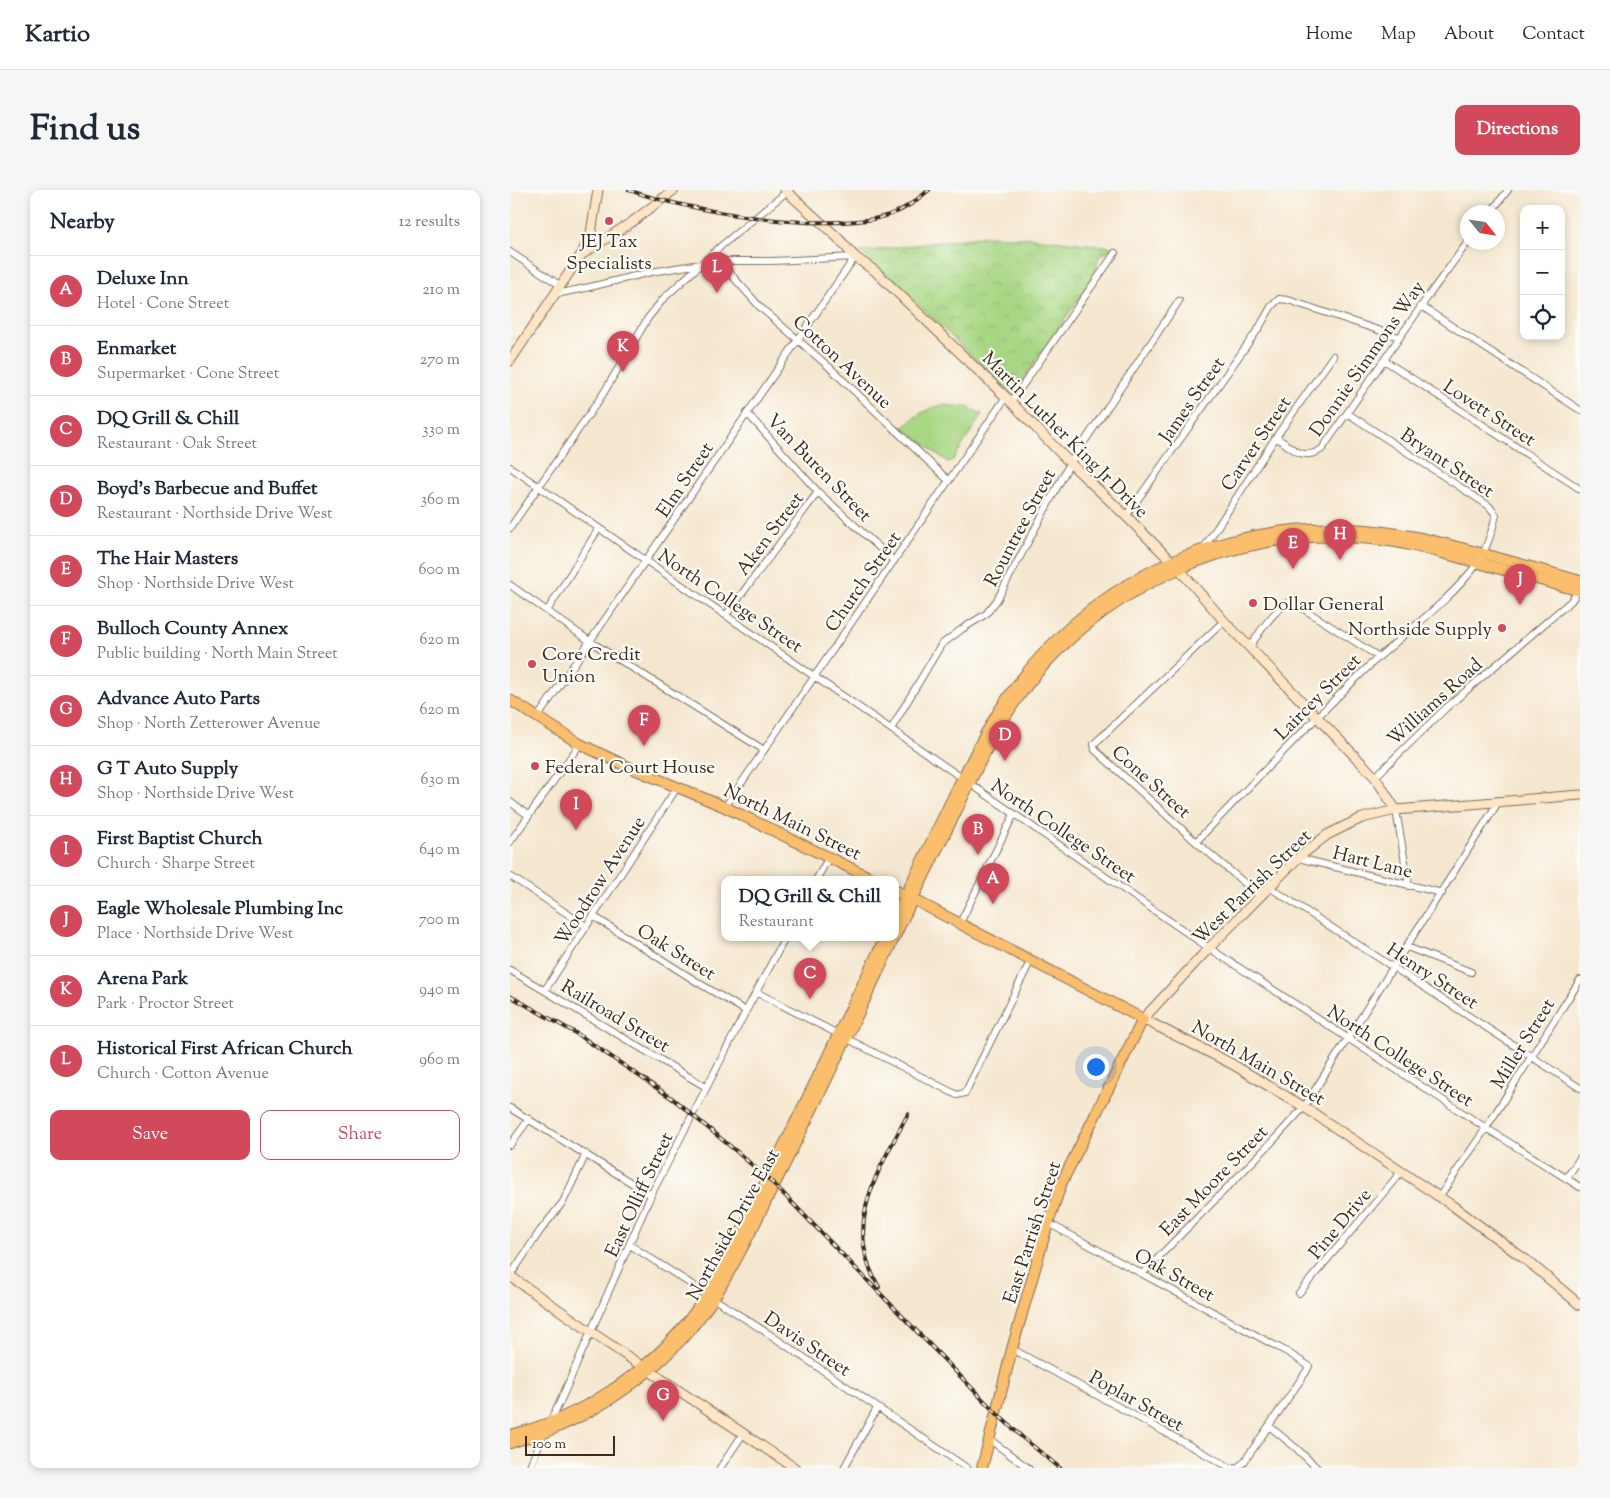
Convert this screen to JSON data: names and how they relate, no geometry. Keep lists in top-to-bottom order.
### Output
{
  "streets": {
    "main road": ["North Main Street", "Northside Drive East", "East Parrish Street"],
    "street": [
      "Donnie Simmons Way",
      "Cotton Avenue",
      "James Street",
      "Lovett Street",
      "Martin Luther King Jr Drive",
      "Carver Street",
      "Bryant Street",
      "Van Buren Street",
      "Elm Street",
      "Rountree Street",
      "Aken Street",
      "Church Street",
      "North College Street",
      "Laircey Street",
      "Williams Road",
      "Cone Street",
      "Hart Lane",
      "Woodrow Avenue",
      "West Parrish Street",
      "Oak Street",
      "Henry Street",
      "Railroad Street",
      "Miller Street",
      "East Moore Street",
      "East Olliff Street",
      "Pine Drive",
      "Davis Street",
      "Poplar Street"
    ]
  },
  "crossings": [
    ["Donnie Simmons Way", "James Street"],
    ["Donnie Simmons Way", "Lovett Street"],
    ["Donnie Simmons Way", "Carver Street"],
    ["Donnie Simmons Way", "Bryant Street"],
    ["Cotton Avenue", "Elm Street"],
    ["Cotton Avenue", "Church Street"],
    ["James Street", "Martin Luther King Jr Drive"],
    ["Martin Luther King Jr Drive", "Elm Street"],
    ["Martin Luther King Jr Drive", "Rountree Street"],
    ["Martin Luther King Jr Drive", "Church Street"],
    ["Martin Luther King Jr Drive", "Laircey Street"],
    ["Martin Luther King Jr Drive", "Williams Road"],
    ["Martin Luther King Jr Drive", "Cone Street"],
    ["Martin Luther King Jr Drive", "Hart Lane"],
    ["Martin Luther King Jr Drive", "West Parrish Street"],
    ["Bryant Street", "Laircey Street"],
    ["Van Buren Street", "Elm Street"],
    ["Van Buren Street", "Aken Street"],
    ["Van Buren Street", "Church Street"],
    ["Elm Street", "North College Street"],
    ["Elm Street", "North Main Street"],
    ["Rountree Street", "North College Street"],
    ["Aken Street", "North College Street"],
    ["Church Street", "North College Street"],
    ["Church Street", "North Main Street"],
    ["North College Street", "West Parrish Street"],
    ["North College Street", "Miller Street"],
    ["North College Street", "East Moore Street"],
    ["Laircey Street", "Cone Street"],
    ["Cone Street", "West Parrish Street"],
    ["North Main Street", "Woodrow Avenue"],
    ["North Main Street", "West Parrish Street"],
    ["North Main Street", "Miller Street"],
    ["North Main Street", "East Moore Street"],
    ["North Main Street", "Pine Drive"],
    ["North Main Street", "Northside Drive East"],
    ["North Main Street", "East Parrish Street"],
    ["Hart Lane", "West Parrish Street"],
    ["Hart Lane", "East Moore Street"],
    ["Woodrow Avenue", "Oak Street"],
    ["Woodrow Avenue", "Railroad Street"],
    ["West Parrish Street", "Henry Street"],
    ["West Parrish Street", "East Moore Street"],
    ["West Parrish Street", "East Parrish Street"],
    ["Oak Street", "East Moore Street"],
    ["Oak Street", "East Olliff Street"],
    ["Oak Street", "East Parrish Street"],
    ["Oak Street", "Poplar Street"],
    ["Henry Street", "Miller Street"],
    ["Henry Street", "East Moore Street"],
    ["Railroad Street", "East Olliff Street"],
    ["East Olliff Street", "Northside Drive East"],
    ["East Olliff Street", "Davis Street"],
    ["Northside Drive East", "Davis Street"],
    ["East Parrish Street", "Poplar Street"]
  ],
  "places": [
    "JEJ Tax Specialists",
    "Dollar General",
    "Northside Supply",
    "Core Credit Union",
    "Federal Court House"
  ],
  "scale_bar": "100 m",
  "north": "bottom right",
  "page": {
    "header": "Kartio",
    "nav": [
      "Home",
      "Map",
      "About",
      "Contact"
    ],
    "title": "Find us",
    "buttons": [
      "Directions",
      ["Save", "Share"]
    ],
    "heading": ["Nearby", "12 results"],
    "map_buttons": ["+", "−"],
    "pins": [
      "L",
      "K",
      "H",
      "E",
      "J",
      "F",
      "D",
      "I",
      "B",
      "A",
      "C",
      "G"
    ],
    "list": [
      {
        "mark": "A",
        "name": "Deluxe Inn",
        "note": "Hotel · Cone Street",
        "value": "210 m"
      },
      {
        "mark": "B",
        "name": "Enmarket",
        "note": "Supermarket · Cone Street",
        "value": "270 m"
      },
      {
        "mark": "C",
        "name": "DQ Grill & Chill",
        "note": "Restaurant · Oak Street",
        "value": "330 m"
      },
      {
        "mark": "D",
        "name": "Boyd's Barbecue and Buffet",
        "note": "Restaurant · Northside Drive West",
        "value": "360 m"
      },
      {
        "mark": "E",
        "name": "The Hair Masters",
        "note": "Shop · Northside Drive West",
        "value": "600 m"
      },
      {
        "mark": "F",
        "name": "Bulloch County Annex",
        "note": "Public building · North Main Street",
        "value": "620 m"
      },
      {
        "mark": "G",
        "name": "Advance Auto Parts",
        "note": "Shop · North Zetterower Avenue",
        "value": "620 m"
      },
      {
        "mark": "H",
        "name": "G T Auto Supply",
        "note": "Shop · Northside Drive West",
        "value": "630 m"
      },
      {
        "mark": "I",
        "name": "First Baptist Church",
        "note": "Church · Sharpe Street",
        "value": "640 m"
      },
      {
        "mark": "J",
        "name": "Eagle Wholesale Plumbing Inc",
        "note": "Place · Northside Drive West",
        "value": "700 m"
      },
      {
        "mark": "K",
        "name": "Arena Park",
        "note": "Park · Proctor Street",
        "value": "940 m"
      },
      {
        "mark": "L",
        "name": "Historical First African Church",
        "note": "Church · Cotton Avenue",
        "value": "960 m"
      }
    ],
    "popup": ["DQ Grill & Chill", "Restaurant"],
    "scale": "100 m"
  }
}
